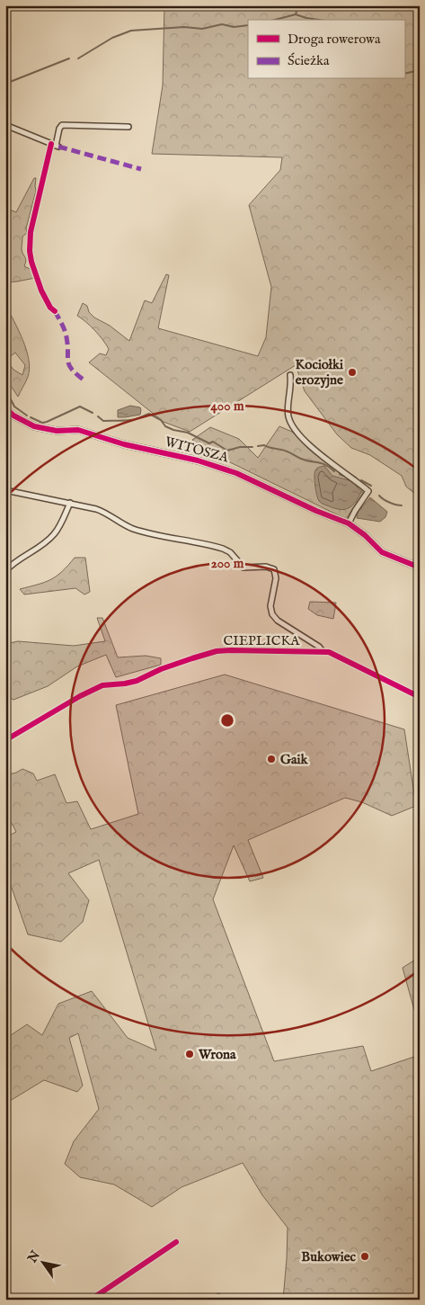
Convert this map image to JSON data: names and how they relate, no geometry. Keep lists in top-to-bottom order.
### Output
{
  "streets": {
    "street": ["WITOSZA", "CIEPLICKA"]
  },
  "places": [
    "Kociołki erozyjne",
    "Gaik",
    "Wrona",
    "Bukowiec"
  ],
  "legend": ["Droga rowerowa", "Ścieżka"],
  "north": "top left",
  "rings": ["400 m", "200 m"]
}
